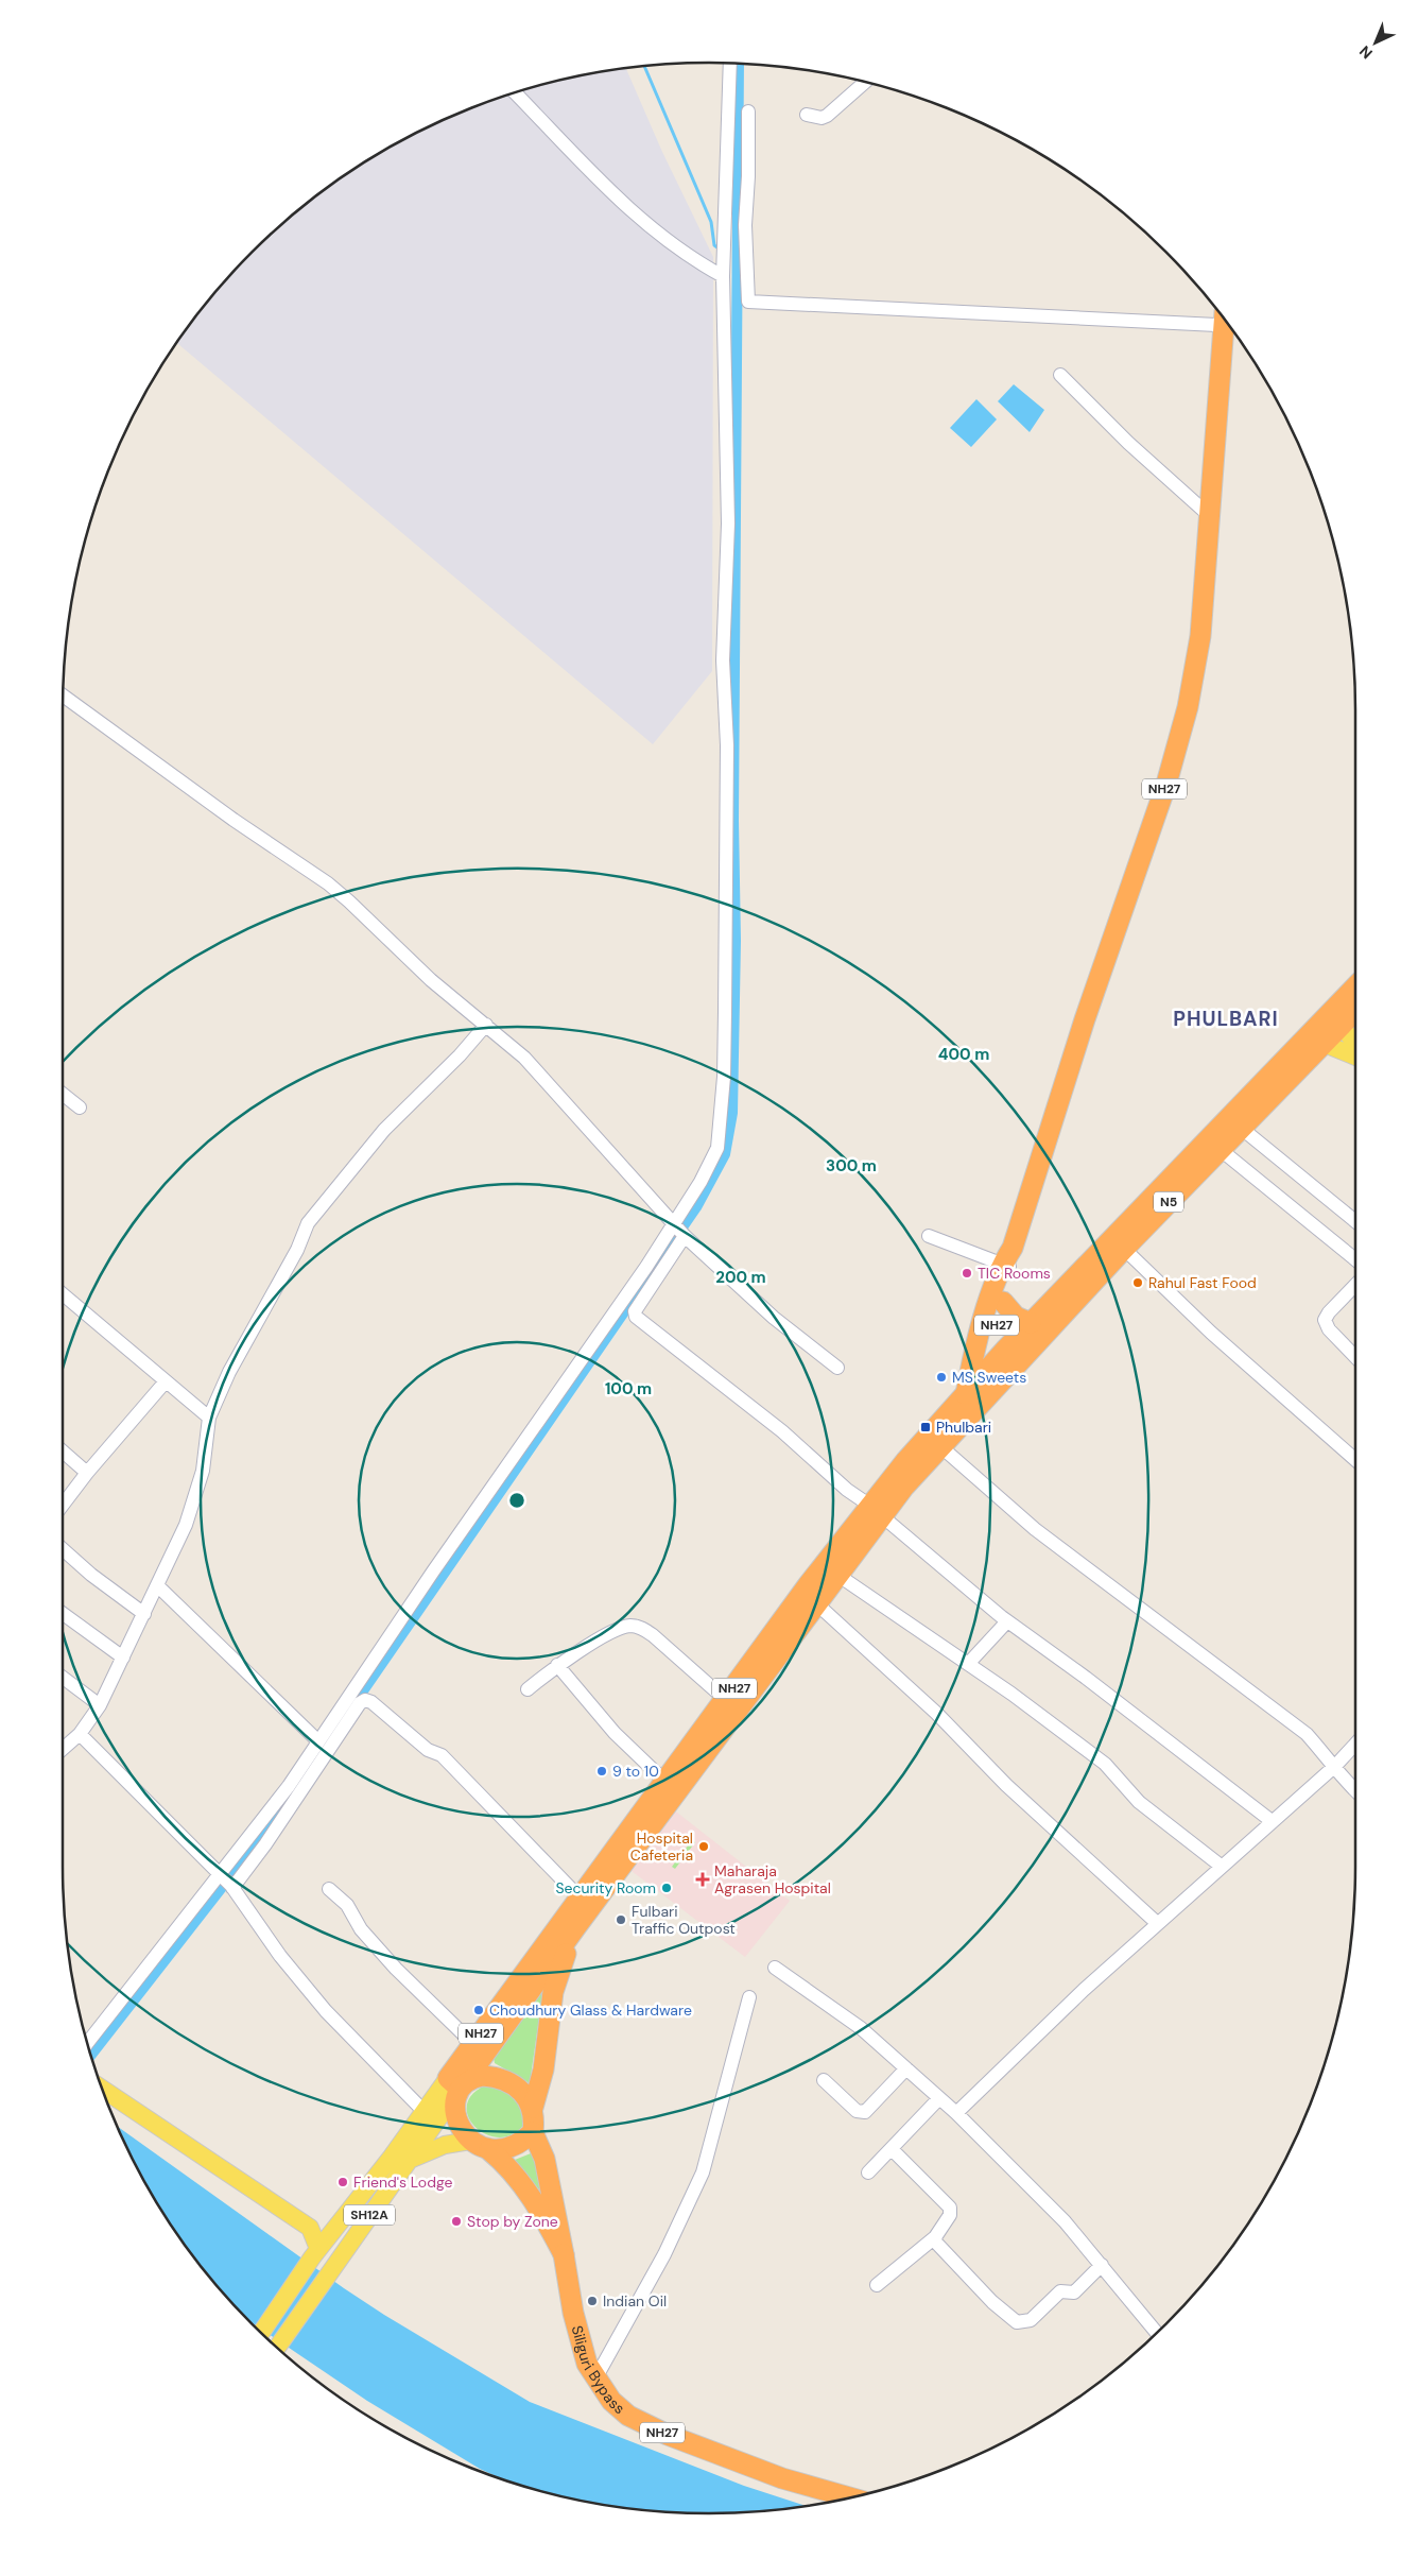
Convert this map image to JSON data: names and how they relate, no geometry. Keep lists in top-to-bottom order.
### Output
{
  "streets": {
    "highway": ["NH27", "N5", "Siliguri Bypass"],
    "main road": ["SH12A"]
  },
  "crossings": [
    ["NH27", "N5"],
    ["NH27", "SH12A"],
    ["NH27", "Siliguri Bypass"]
  ],
  "districts": ["PHULBARI"],
  "places": {
    "other": [
      "TIC Rooms",
      "Rahul Fast Food",
      "MS Sweets",
      "9 to 10",
      "Hospital Cafeteria",
      "Security Room",
      "Fulbari Traffic Outpost",
      "Choudhury Glass & Hardware",
      "Friend's Lodge",
      "Stop by Zone",
      "Indian Oil"
    ],
    "transit": ["Phulbari"],
    "health": ["Maharaja Agrasen Hospital"]
  },
  "north": "bottom left",
  "rings": [
    "400 m",
    "300 m",
    "200 m",
    "100 m"
  ]
}
